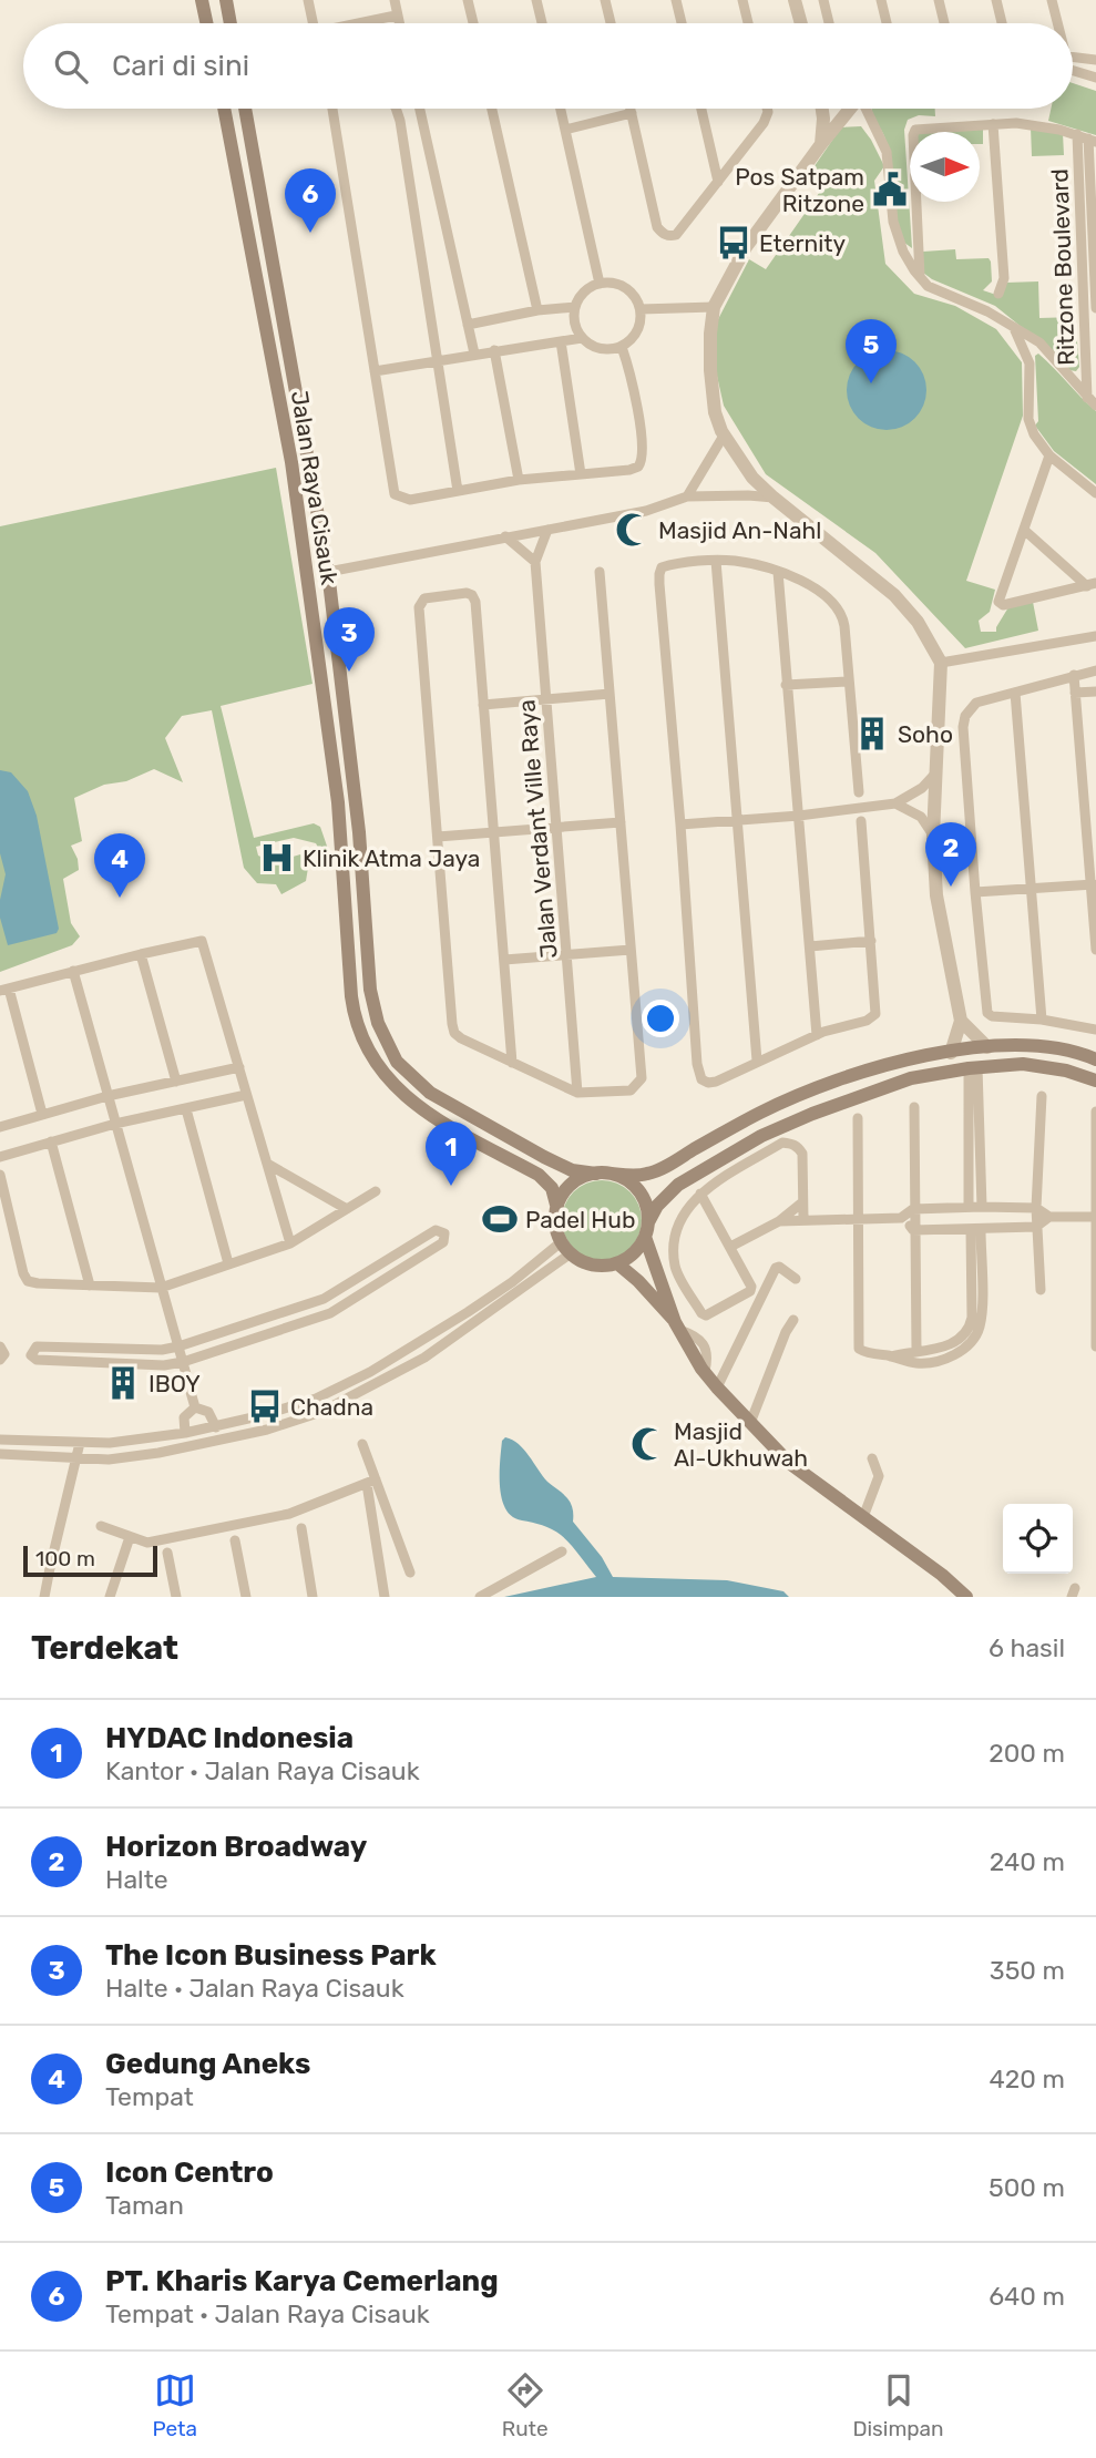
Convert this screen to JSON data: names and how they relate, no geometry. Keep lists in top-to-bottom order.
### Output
{
  "streets": {
    "main road": ["Jalan Raya Cisauk"],
    "street": ["Ritzone Boulevard", "Jalan Verdant Ville Raya"]
  },
  "places": {
    "public building": ["Pos Satpam Ritzone"],
    "bus stop": ["Eternity", "Chadna"],
    "mosque": ["Masjid An-Nahl", "Masjid Al-Ukhuwah"],
    "building": ["Soho", "IBOY"],
    "hospital": ["Klinik Atma Jaya"],
    "sports": ["Padel Hub"]
  },
  "scale_bar": "100 m",
  "north": "right",
  "page": {
    "search": "Cari di sini",
    "pins": [
      "6",
      "5",
      "3",
      "2",
      "4",
      "1"
    ],
    "scale": "100 m",
    "heading": ["Terdekat", "6 hasil"],
    "list": [
      {
        "mark": "1",
        "name": "HYDAC Indonesia",
        "note": "Kantor · Jalan Raya Cisauk",
        "value": "200 m"
      },
      {
        "mark": "2",
        "name": "Horizon Broadway",
        "note": "Halte",
        "value": "240 m"
      },
      {
        "mark": "3",
        "name": "The Icon Business Park",
        "note": "Halte · Jalan Raya Cisauk",
        "value": "350 m"
      },
      {
        "mark": "4",
        "name": "Gedung Aneks",
        "note": "Tempat",
        "value": "420 m"
      },
      {
        "mark": "5",
        "name": "Icon Centro",
        "note": "Taman",
        "value": "500 m"
      },
      {
        "mark": "6",
        "name": "PT. Kharis Karya Cemerlang",
        "note": "Tempat · Jalan Raya Cisauk",
        "value": "640 m"
      }
    ],
    "nav": ["Peta", "Rute", "Disimpan"]
  }
}
